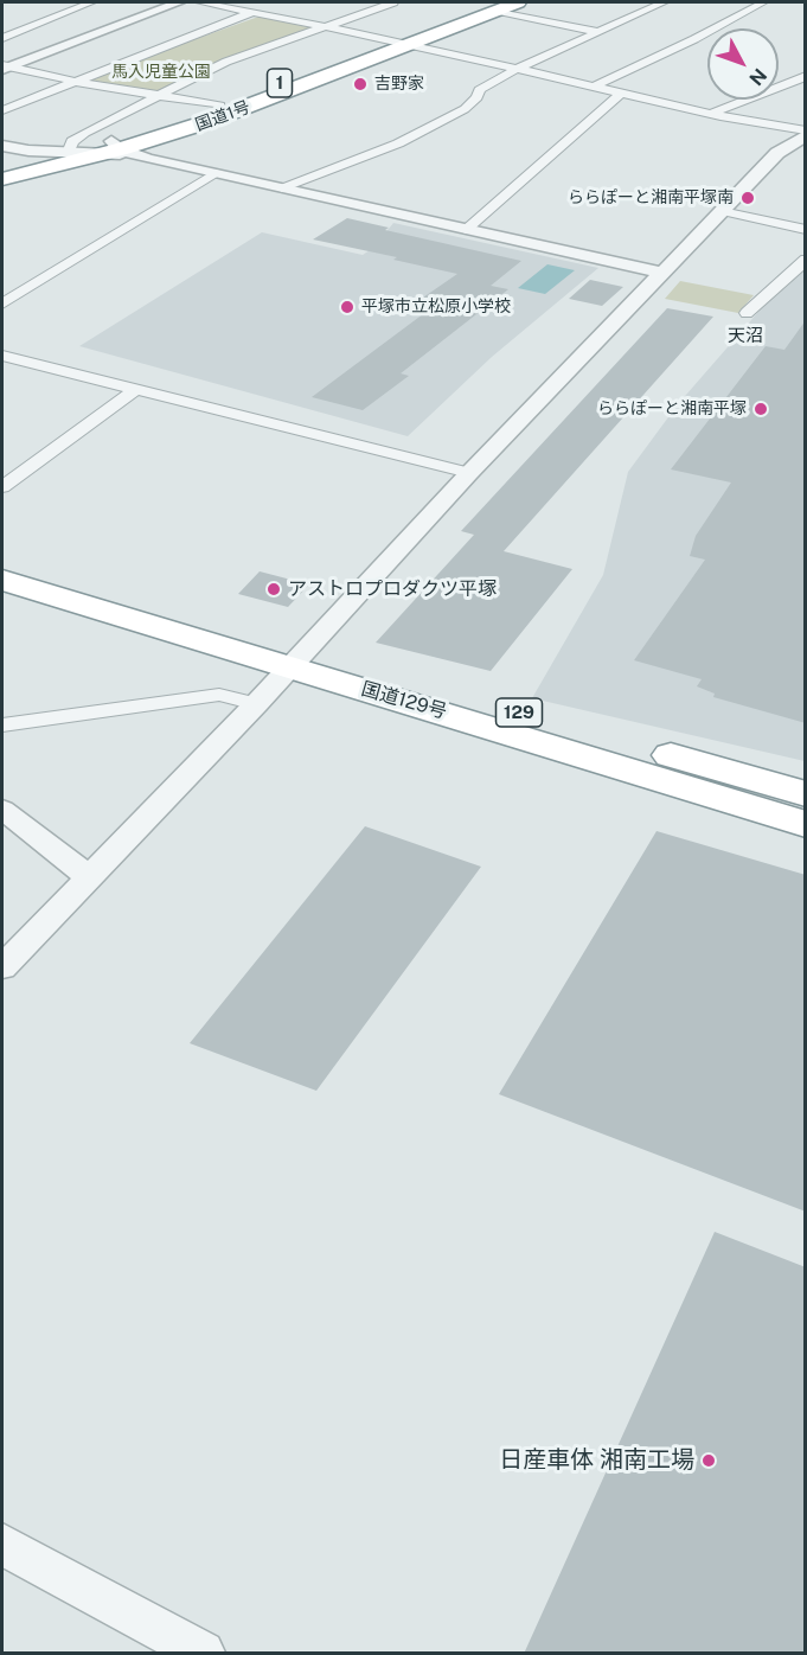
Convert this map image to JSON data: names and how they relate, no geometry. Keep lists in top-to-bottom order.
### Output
{
  "streets": {
    "highway": [
      "1",
      "国道1号",
      "国道129号",
      "129"
    ]
  },
  "districts": ["天沼"],
  "parks": ["馬入児童公園"],
  "places": [
    "吉野家",
    "ららぽーと湘南平塚南",
    "平塚市立松原小学校",
    "ららぽーと湘南平塚",
    "アストロプロダクツ平塚",
    "日産車体 湘南工場"
  ],
  "north": "bottom right"
}
